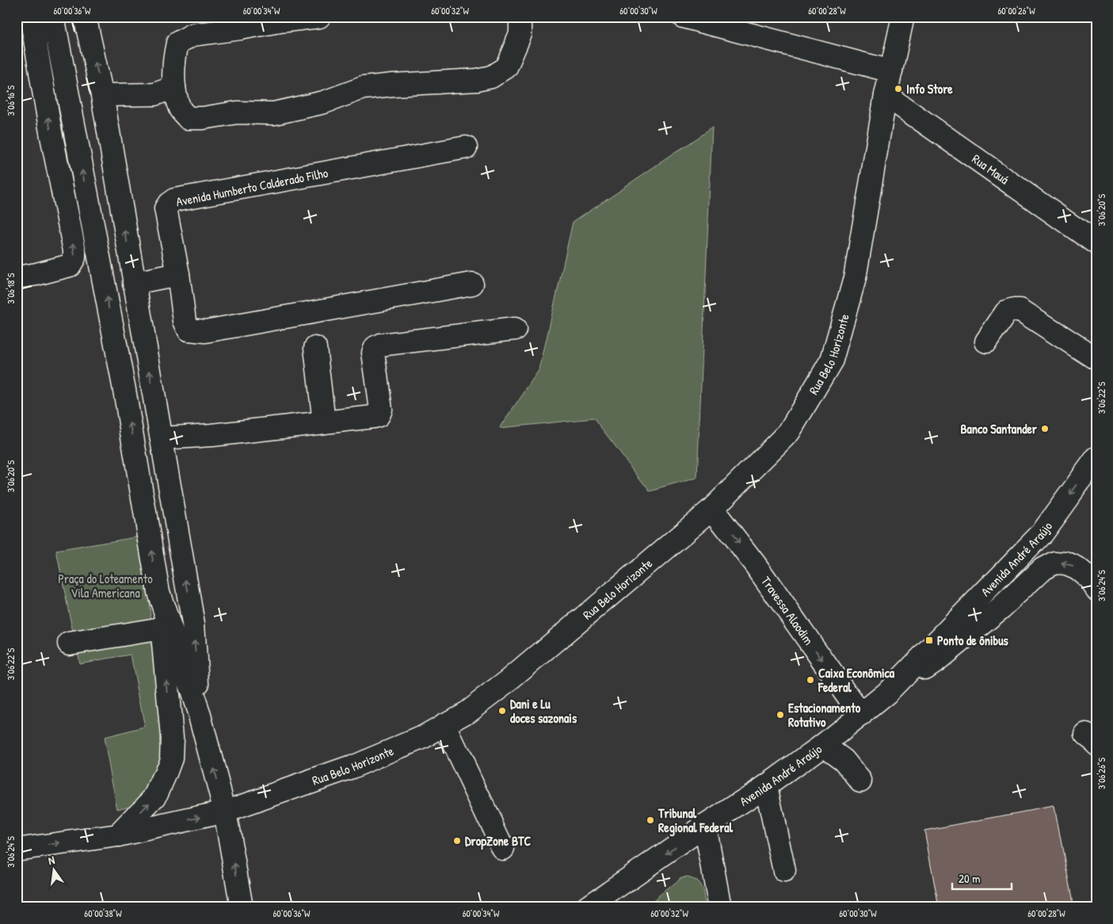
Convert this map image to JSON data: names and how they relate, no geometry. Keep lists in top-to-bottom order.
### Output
{
  "streets": {
    "main road": [
      "Rua Mauá",
      "Avenida Humberto Calderado Filho",
      "Rua Belo Horizonte",
      "Avenida André Araújo",
      "Travessa Alaodim"
    ]
  },
  "crossings": [
    ["Rua Mauá", "Rua Belo Horizonte"],
    ["Rua Belo Horizonte", "Travessa Alaodim"],
    ["Avenida André Araújo", "Travessa Alaodim"]
  ],
  "one_way": ["Avenida André Araújo", "Travessa Alaodim"],
  "parks": ["Praça do Loteamento Vila Americana"],
  "places": {
    "other": [
      "Info Store",
      "Banco Santander",
      "Caixa Econômica Federal",
      "Dani e Lu doces sazonais",
      "Estacionamento Rotativo",
      "Tribunal Regional Federal",
      "DropZone BTC"
    ],
    "transit": ["Ponto de ônibus"]
  },
  "scale_bar": "20 m",
  "north": "top",
  "coordinates": [
    "60°00'36\"W",
    "60°00'34\"W",
    "60°00'32\"W",
    "60°00'30\"W",
    "60°00'28\"W",
    "60°00'26\"W",
    "3°06'16\"S",
    "3°06'20\"S",
    "3°06'18\"S",
    "3°06'22\"S",
    "3°06'24\"S",
    "3°06'26\"S",
    "60°00'38\"W"
  ]
}
